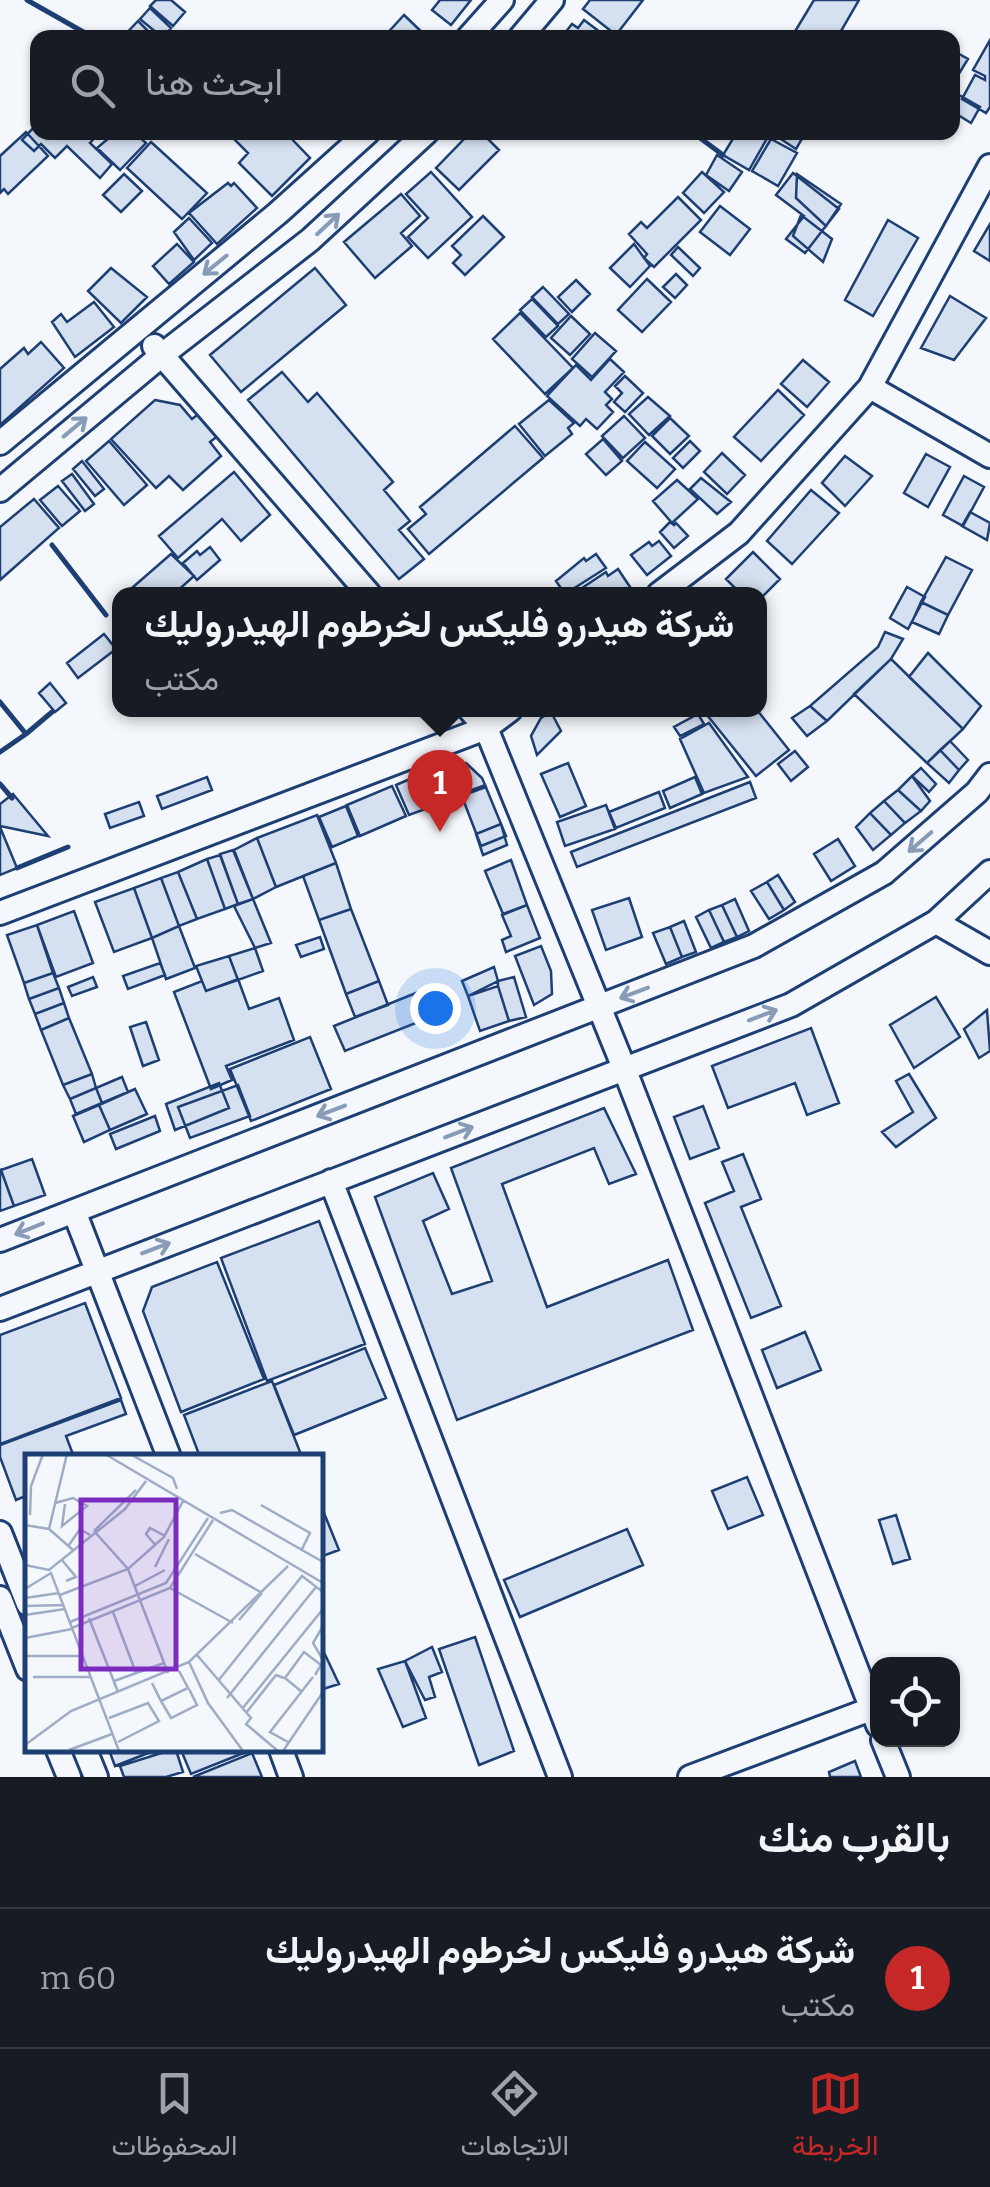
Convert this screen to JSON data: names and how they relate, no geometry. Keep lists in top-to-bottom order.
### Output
{
  "page": {
    "search": "ابحث هنا",
    "popup": ["شركة هيدرو فليكس لخرطوم الهيدروليك", "مكتب"],
    "pins": "1",
    "heading": "بالقرب منك",
    "list": [
      {
        "mark": "1",
        "name": "شركة هيدرو فليكس لخرطوم الهيدروليك",
        "note": "مكتب",
        "value": "60 m"
      }
    ],
    "nav": ["الخريطة", "الاتجاهات", "المحفوظات"]
  }
}
